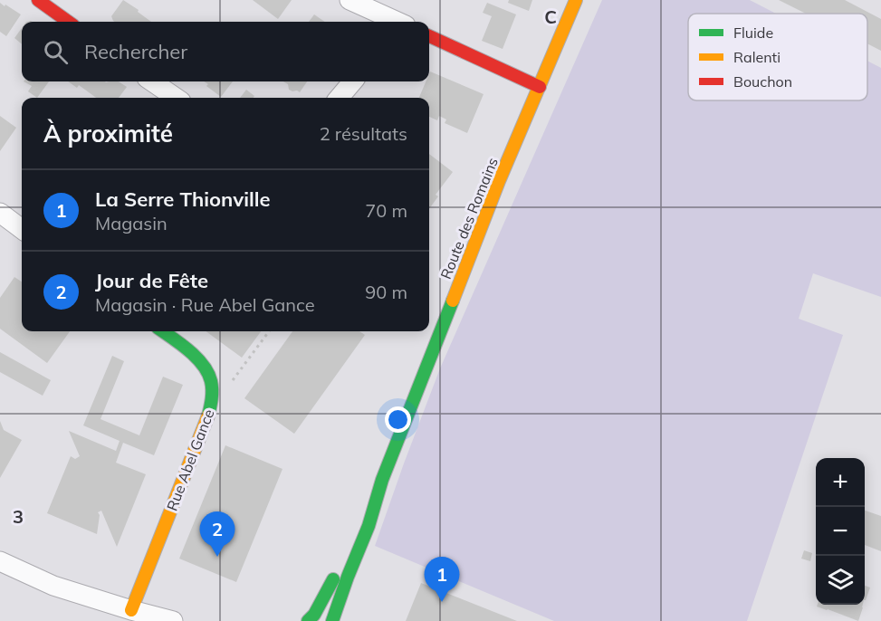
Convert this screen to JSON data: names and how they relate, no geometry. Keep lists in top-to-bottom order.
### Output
{
  "streets": {
    "street": ["Route des Romains", "Rue Abel Gance"]
  },
  "legend": ["Fluide", "Ralenti", "Bouchon"],
  "page": {
    "search": "Rechercher",
    "heading": ["À proximité", "2 résultats"],
    "list": [
      {
        "mark": "1",
        "name": "La Serre Thionville",
        "note": "Magasin",
        "value": "70 m"
      },
      {
        "mark": "2",
        "name": "Jour de Fête",
        "note": "Magasin · Rue Abel Gance",
        "value": "90 m"
      }
    ],
    "map_buttons": ["+", "−"],
    "pins": ["2", "1"]
  },
  "grid": {
    "columns": ["C"],
    "rows": ["3"]
  }
}
